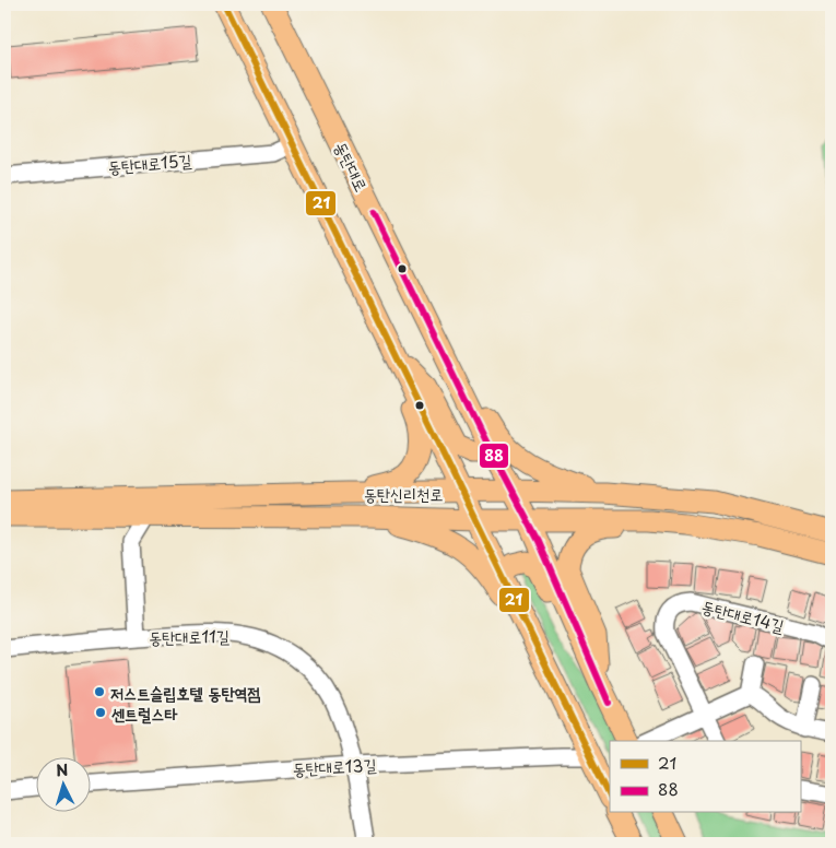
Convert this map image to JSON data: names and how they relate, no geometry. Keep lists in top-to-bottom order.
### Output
{
  "streets": {
    "main road": ["동탄대로", "동탄신리천로"],
    "street": [
      "동탄대로15길",
      "동탄대로14길",
      "동탄대로11길",
      "동탄대로13길"
    ]
  },
  "crossings": [
    ["동탄대로", "동탄신리천로"],
    ["동탄대로11길", "동탄대로13길"]
  ],
  "places": ["저스트슬립호텔 동탄역점", "센트럴스타"],
  "lines": ["transit line 21", "transit line 88"],
  "legend": ["21", "88"],
  "north": "top"
}
